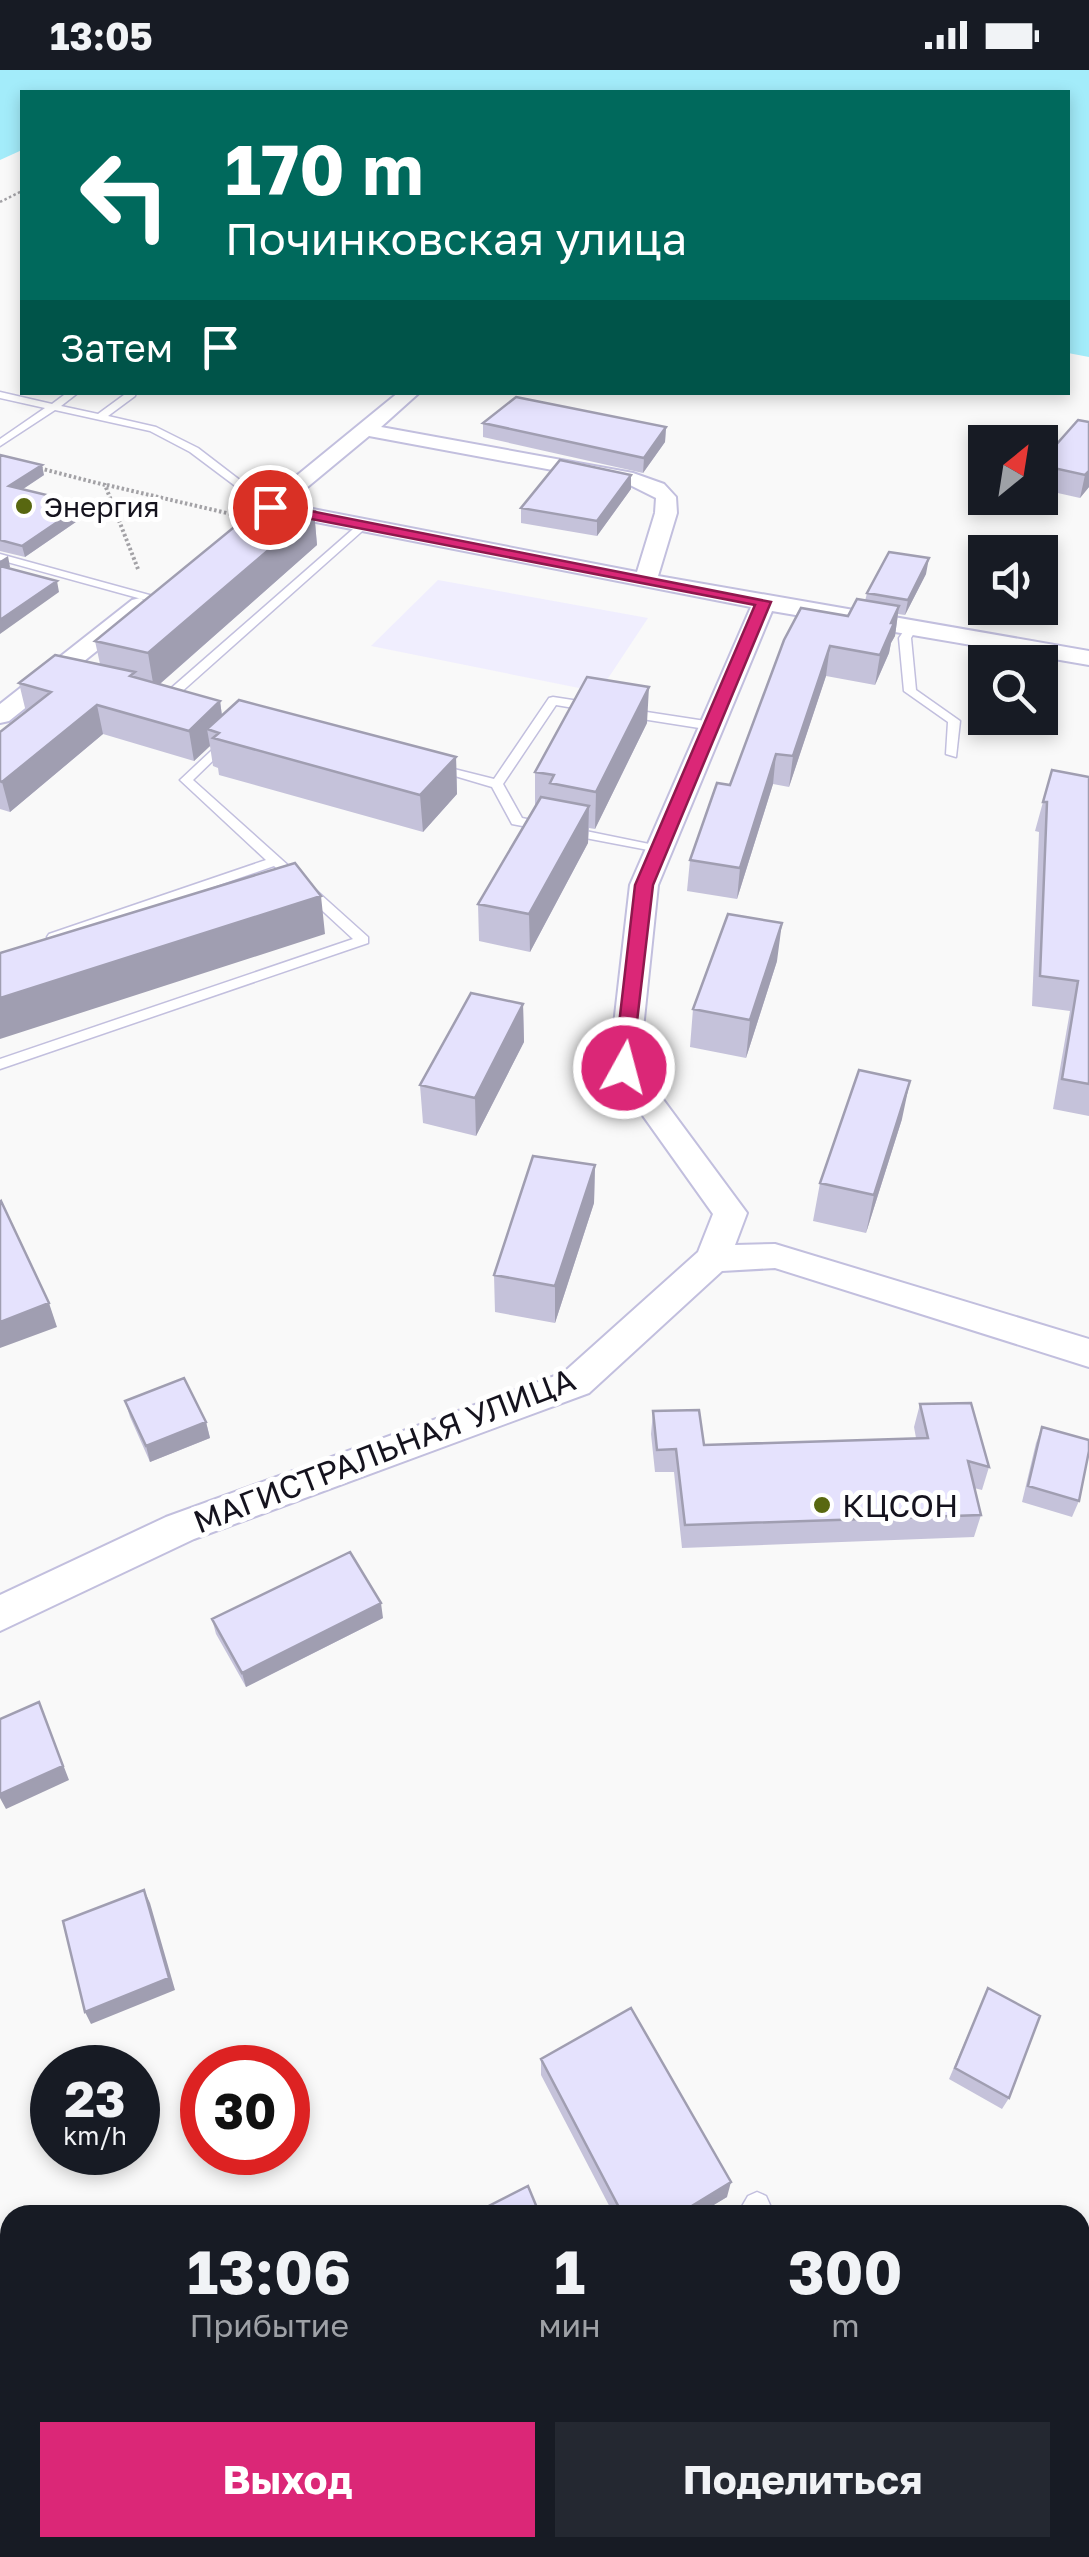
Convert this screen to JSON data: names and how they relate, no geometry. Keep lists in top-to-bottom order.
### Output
{
  "streets": {
    "street": ["МАГИСТРАЛЬНАЯ УЛИЦА"]
  },
  "places": ["Энергия", "КЦСОН"],
  "north": "top right",
  "page": {
    "status": "13:05",
    "turn": ["170 m", "Починковская улица"],
    "then": "Затем",
    "speed": "23 km/h",
    "limit": "30",
    "eta": [
      "13:06",
      "Прибытие",
      "1",
      "мин",
      "300",
      "m"
    ],
    "buttons": ["Выход", "Поделиться"]
  }
}
